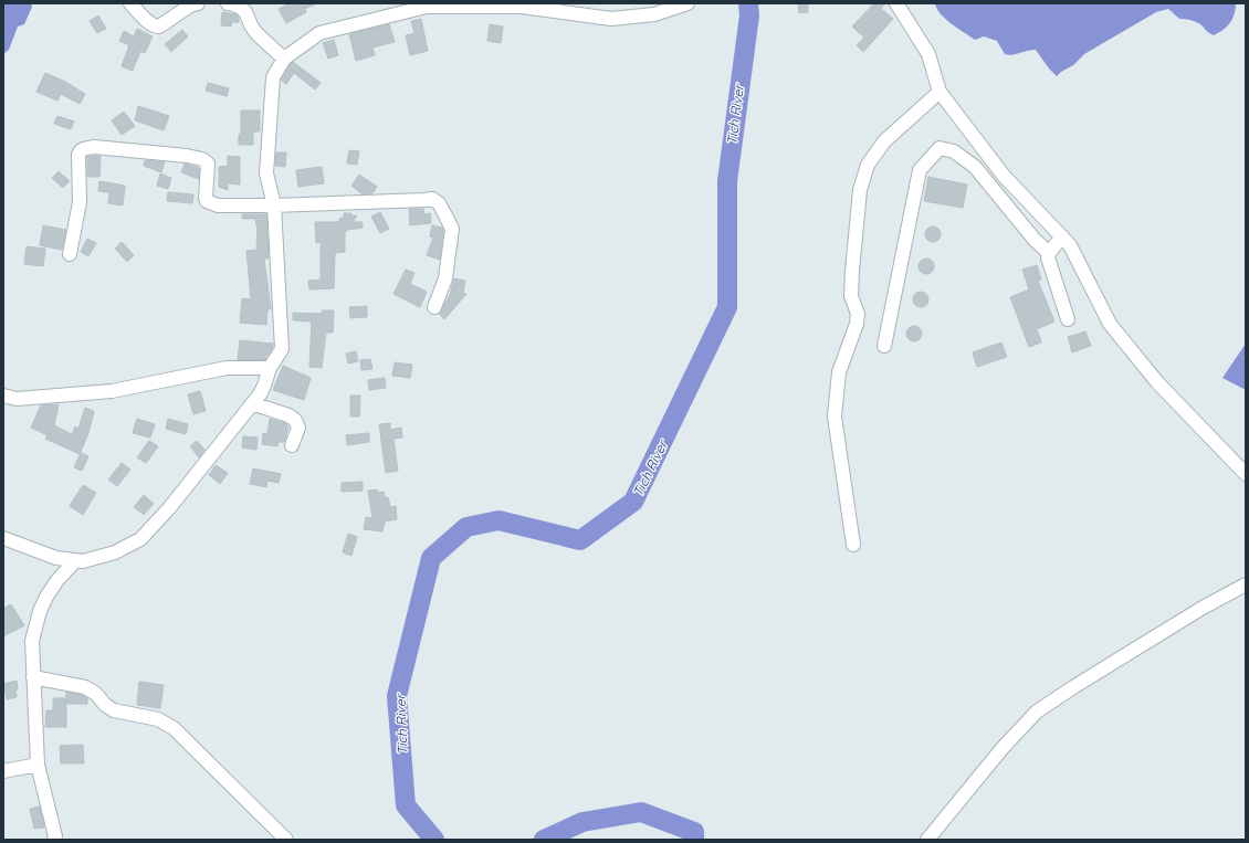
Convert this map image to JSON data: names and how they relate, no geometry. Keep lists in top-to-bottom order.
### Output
{
  "water": ["Tich River"]
}
